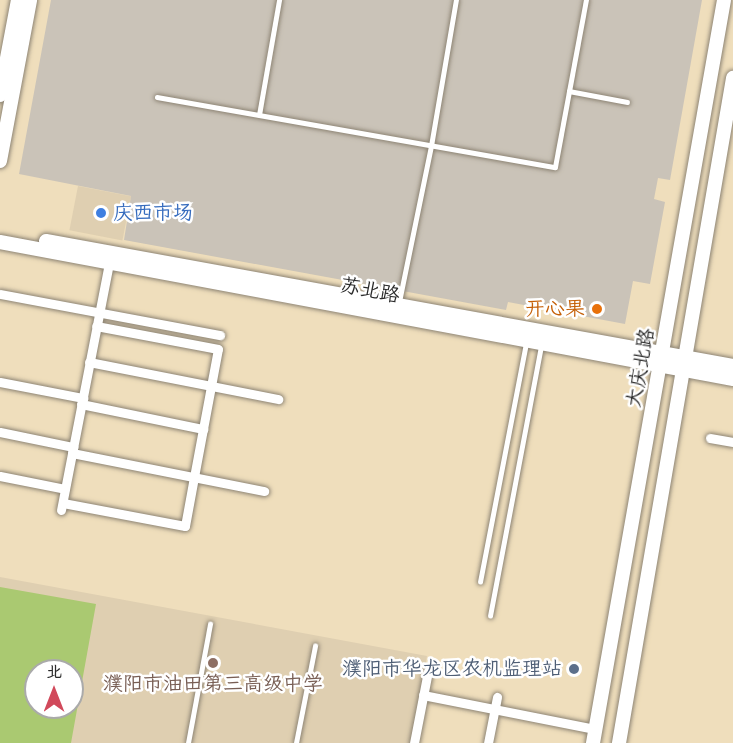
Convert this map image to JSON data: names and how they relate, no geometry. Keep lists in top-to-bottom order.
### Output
{
  "streets": {
    "street": ["苏北路", "大庆北路"]
  },
  "crossings": [
    ["苏北路", "大庆北路"]
  ],
  "places": [
    "庆西市场",
    "开心果",
    "濮阳市油田第三高级中学",
    "濮阳市华龙区农机监理站"
  ],
  "north": "top"
}
